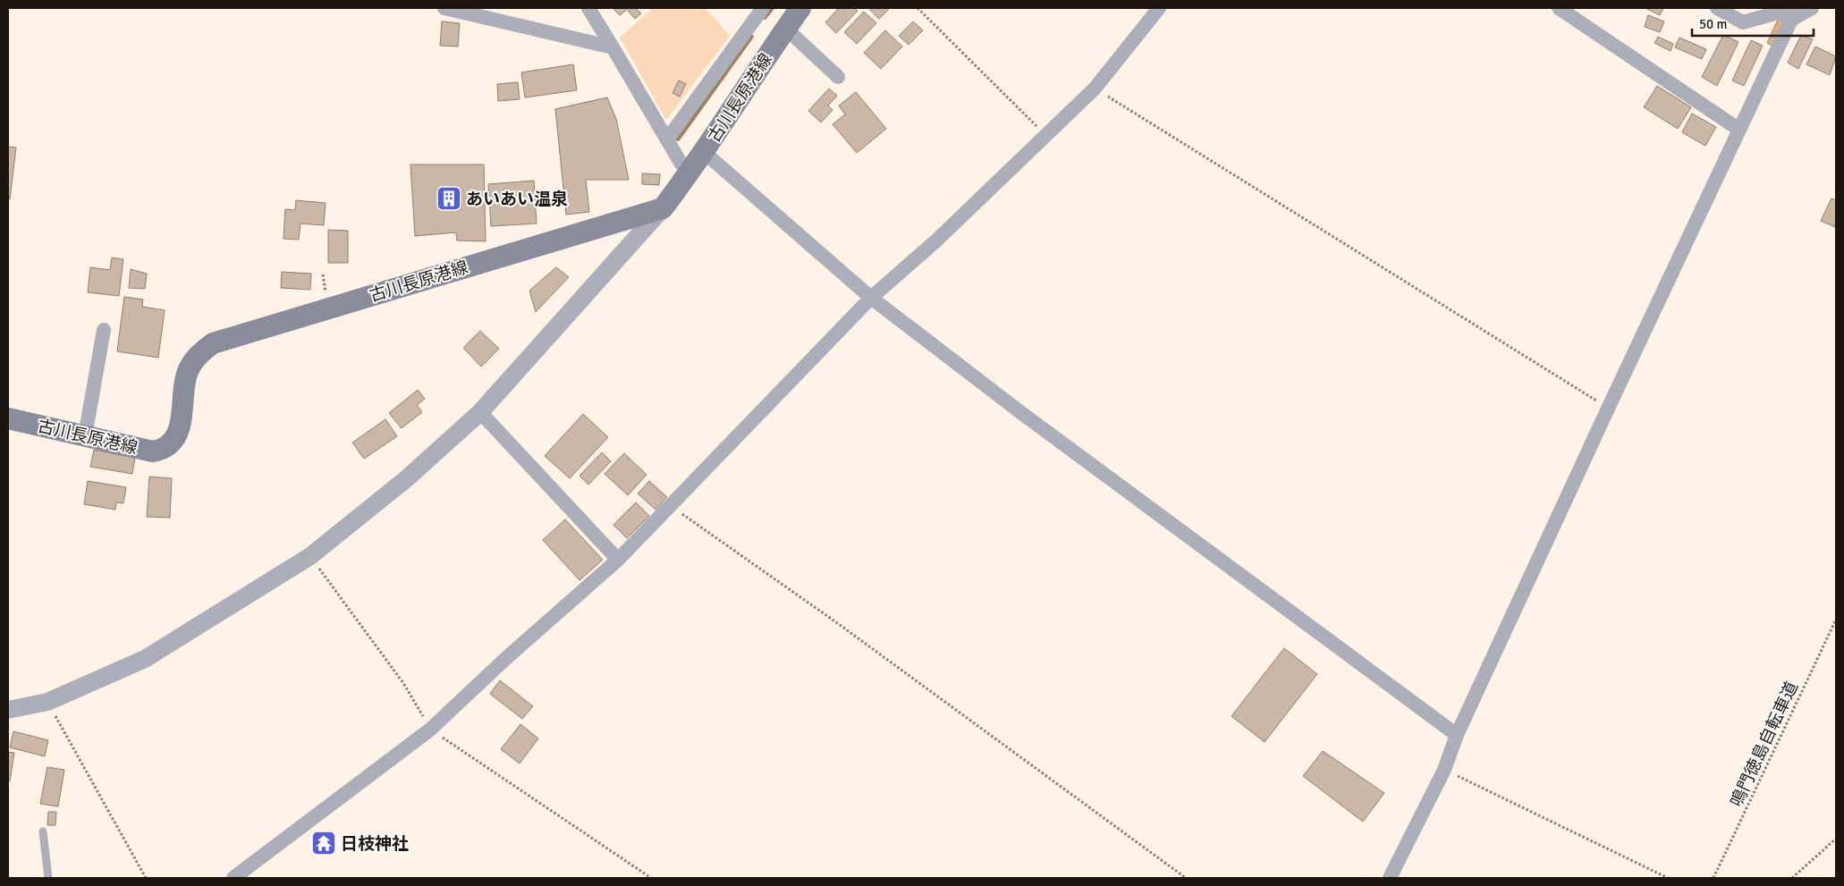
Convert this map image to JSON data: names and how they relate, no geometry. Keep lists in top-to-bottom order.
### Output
{
  "streets": {
    "main road": ["古川長原港線"],
    "path": ["鳴門徳島自転車道"]
  },
  "places": {
    "building": ["あいあい温泉"],
    "temple": ["日枝神社"]
  },
  "scale_bar": "50 m"
}
